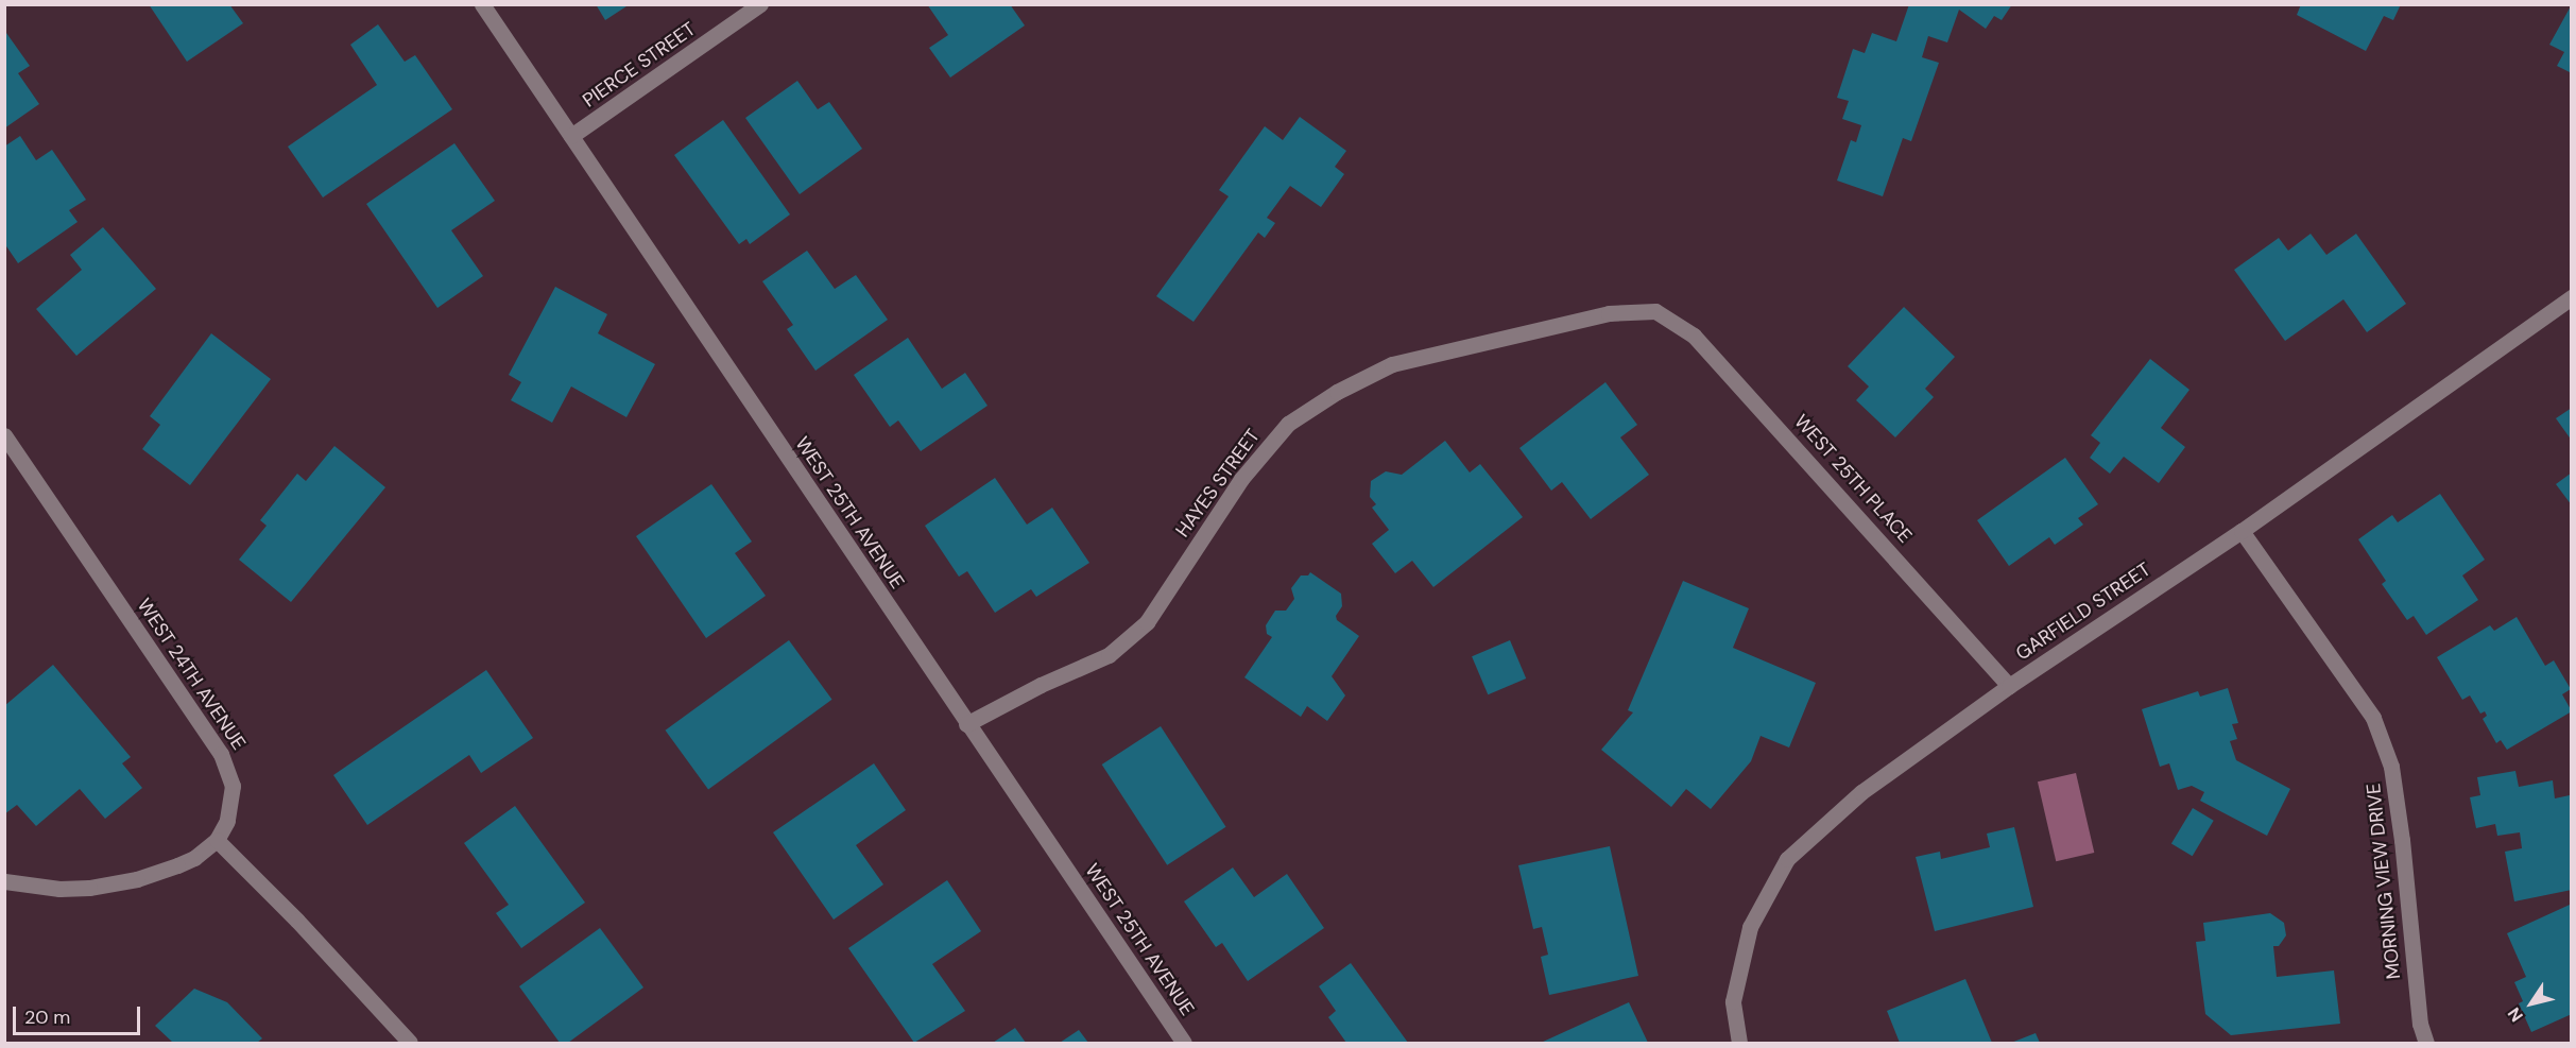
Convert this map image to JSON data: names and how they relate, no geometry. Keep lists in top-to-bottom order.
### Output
{
  "streets": {
    "street": [
      "PIERCE STREET",
      "WEST 25TH PLACE",
      "HAYES STREET",
      "WEST 25TH AVENUE",
      "GARFIELD STREET",
      "WEST 24TH AVENUE",
      "MORNING VIEW DRIVE"
    ]
  },
  "crossings": [
    ["PIERCE STREET", "WEST 25TH AVENUE"],
    ["WEST 25TH PLACE", "HAYES STREET"],
    ["WEST 25TH PLACE", "GARFIELD STREET"],
    ["HAYES STREET", "WEST 25TH AVENUE"],
    ["GARFIELD STREET", "MORNING VIEW DRIVE"]
  ],
  "scale_bar": "20 m",
  "north": "bottom left"
}
